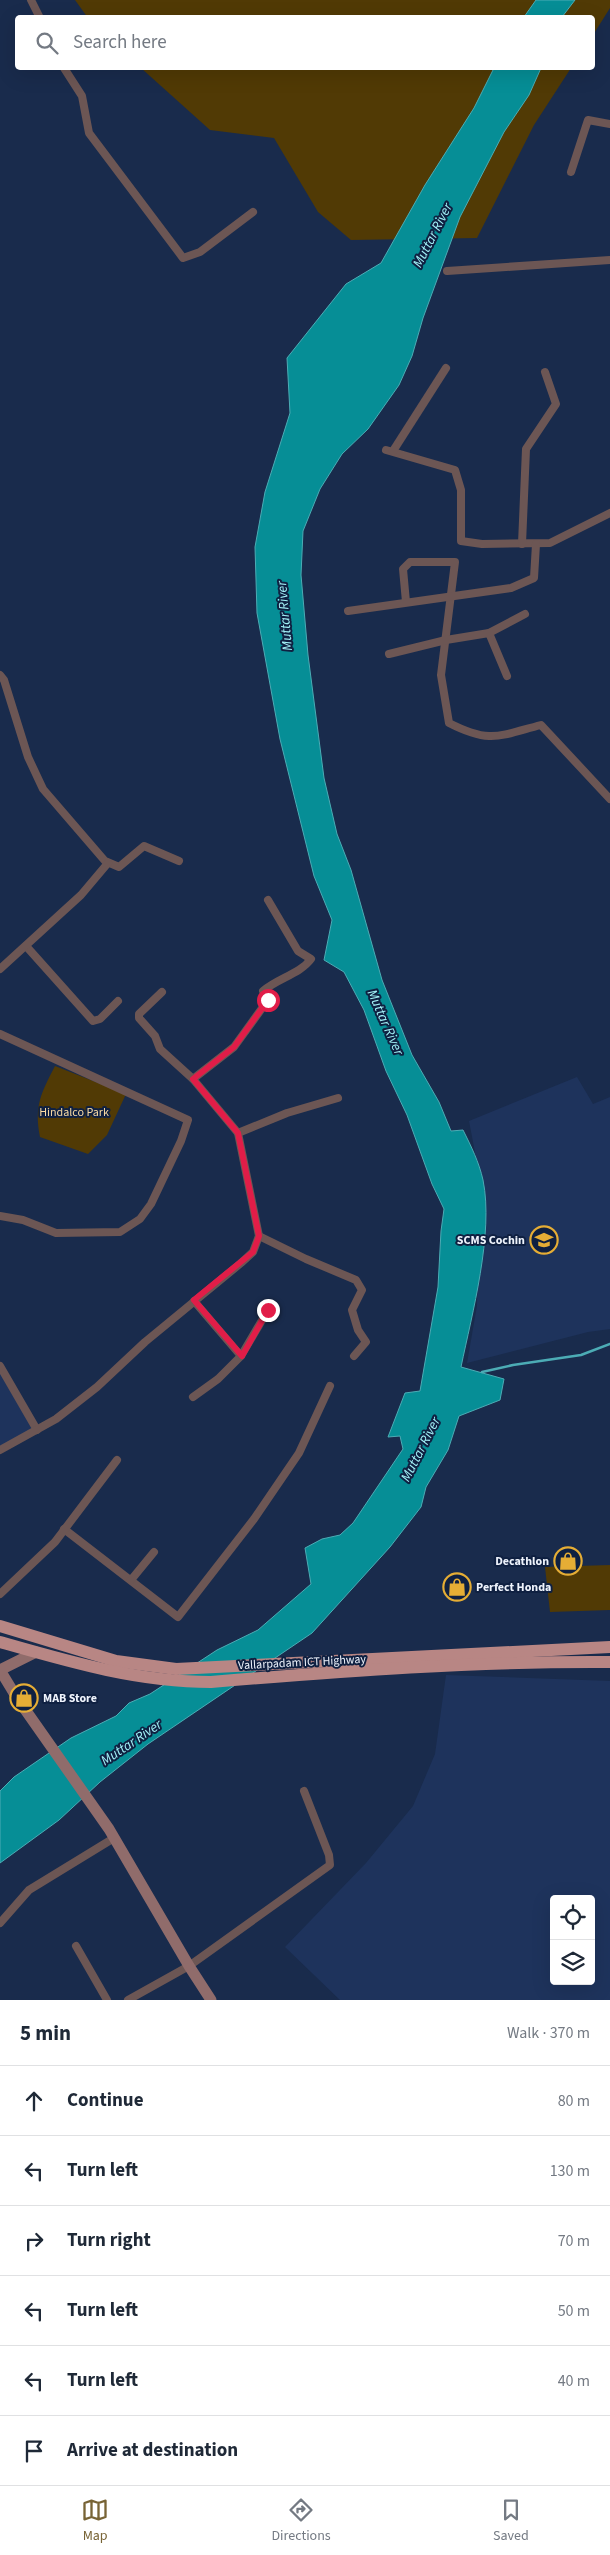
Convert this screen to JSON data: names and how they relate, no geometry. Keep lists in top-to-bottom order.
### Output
{
  "streets": {
    "highway": ["Vallarpadam ICT Highway"]
  },
  "water": ["Muttar River"],
  "parks": ["Hindalco Park"],
  "places": {
    "school or university": ["SCMS Cochin"],
    "shop": ["Decathlon", "Perfect Honda", "MAB Store"]
  },
  "page": {
    "search": "Search here",
    "heading": ["5 min", "Walk · 370 m"],
    "list": [
      ["Continue", "80 m"],
      ["Turn left", "130 m"],
      ["Turn right", "70 m"],
      ["Turn left", "50 m"],
      ["Turn left", "40 m"],
      "Arrive at destination"
    ],
    "nav": ["Map", "Directions", "Saved"]
  }
}
